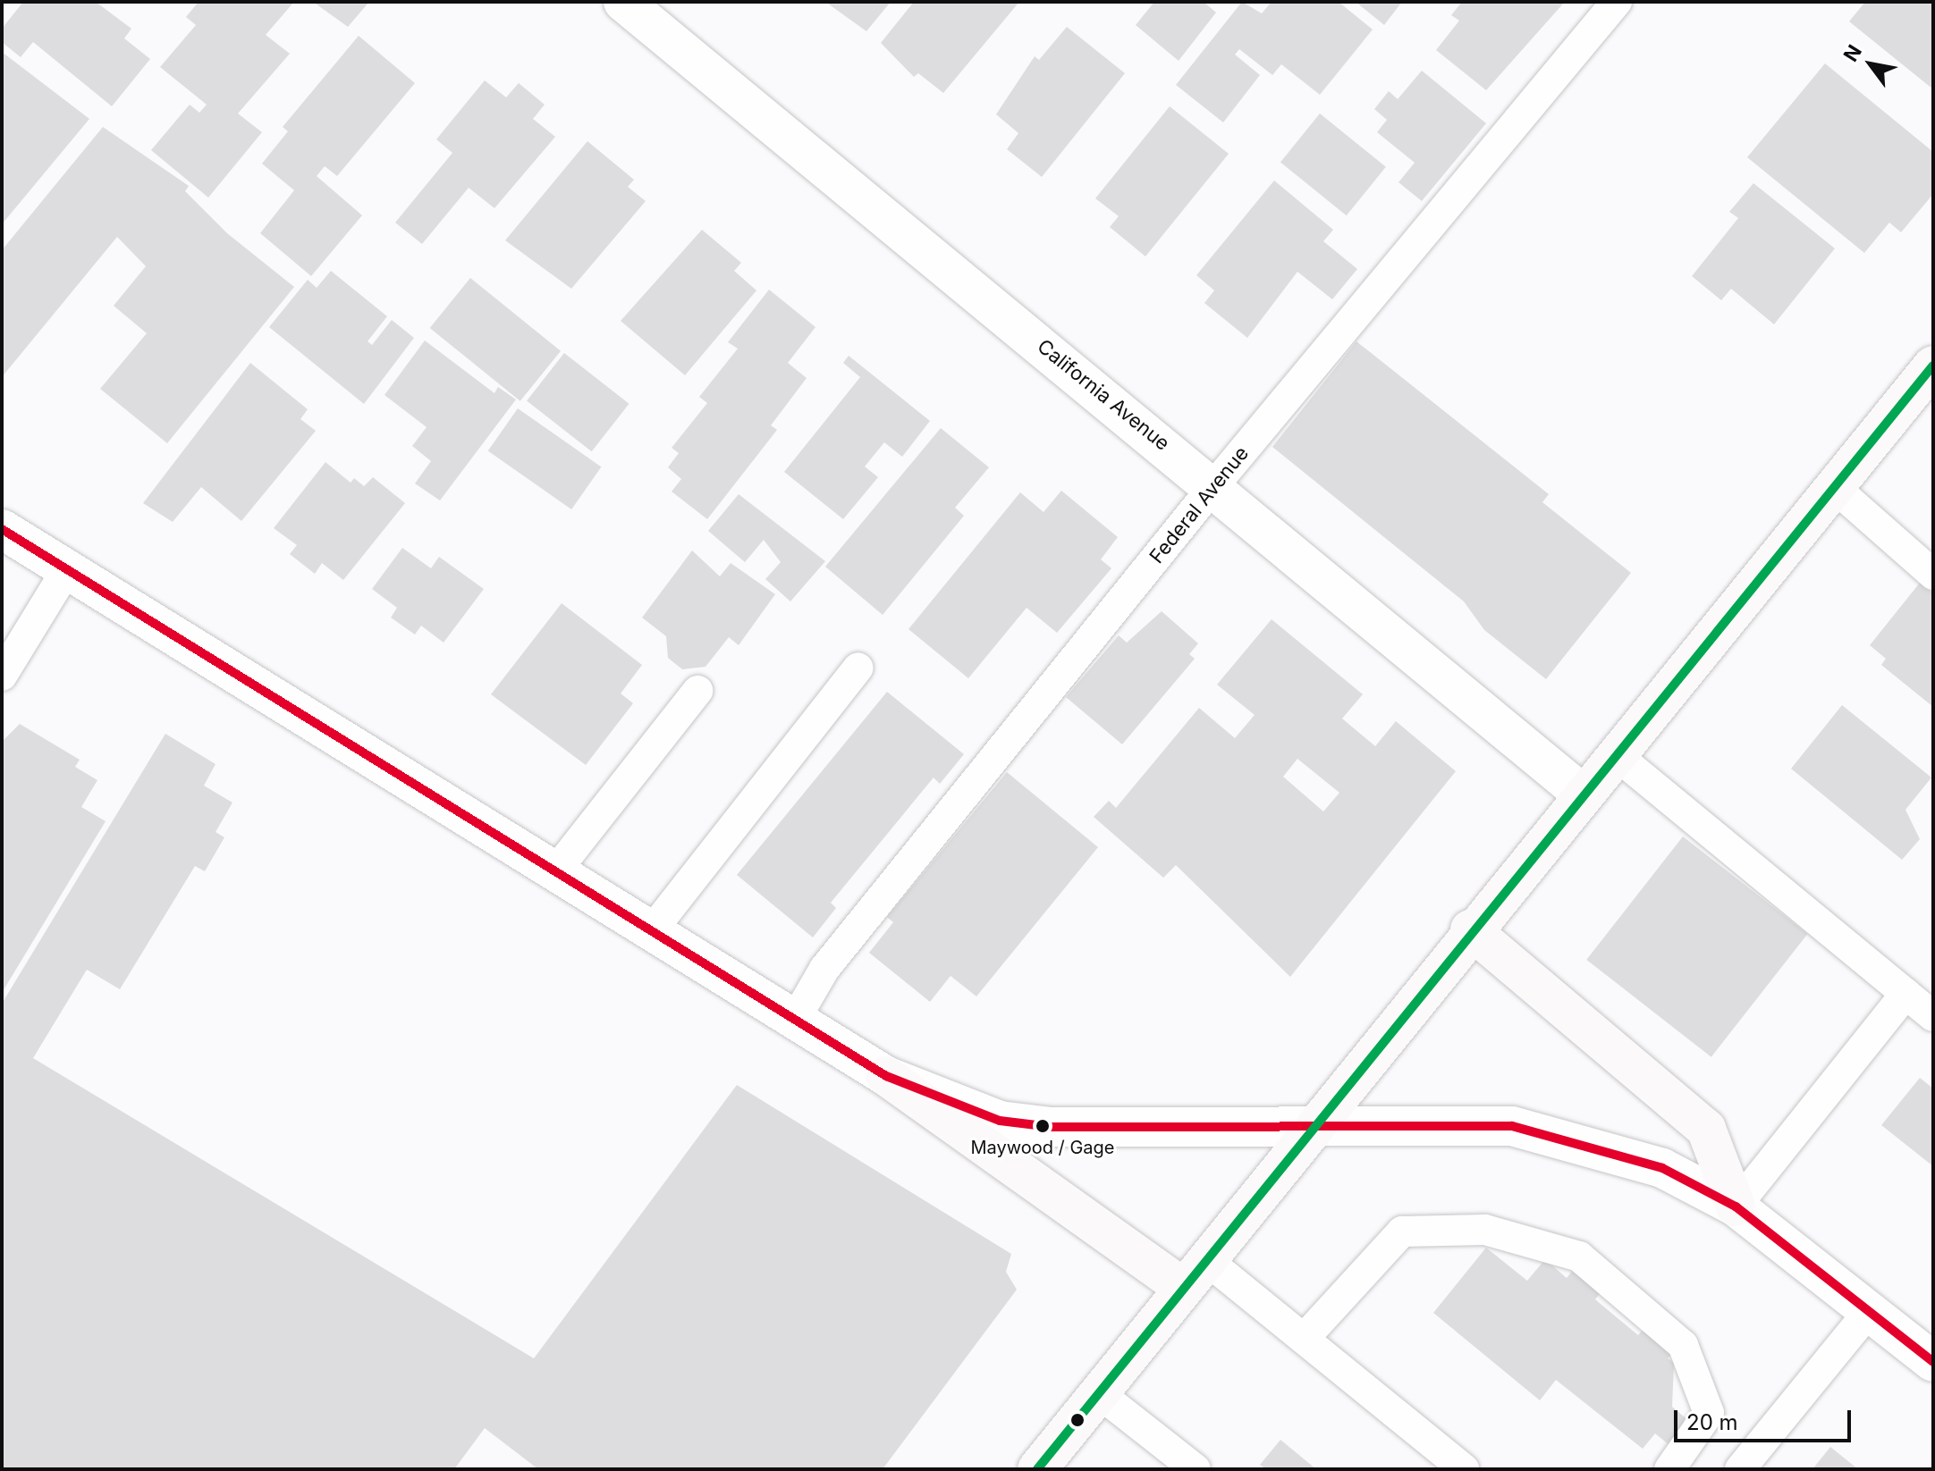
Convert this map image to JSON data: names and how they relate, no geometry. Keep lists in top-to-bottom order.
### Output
{
  "streets": {
    "street": ["California Avenue"],
    "lane": ["Federal Avenue"]
  },
  "crossings": [
    ["California Avenue", "Federal Avenue"]
  ],
  "places": ["Maywood / Gage"],
  "scale_bar": "20 m",
  "north": "top left"
}
